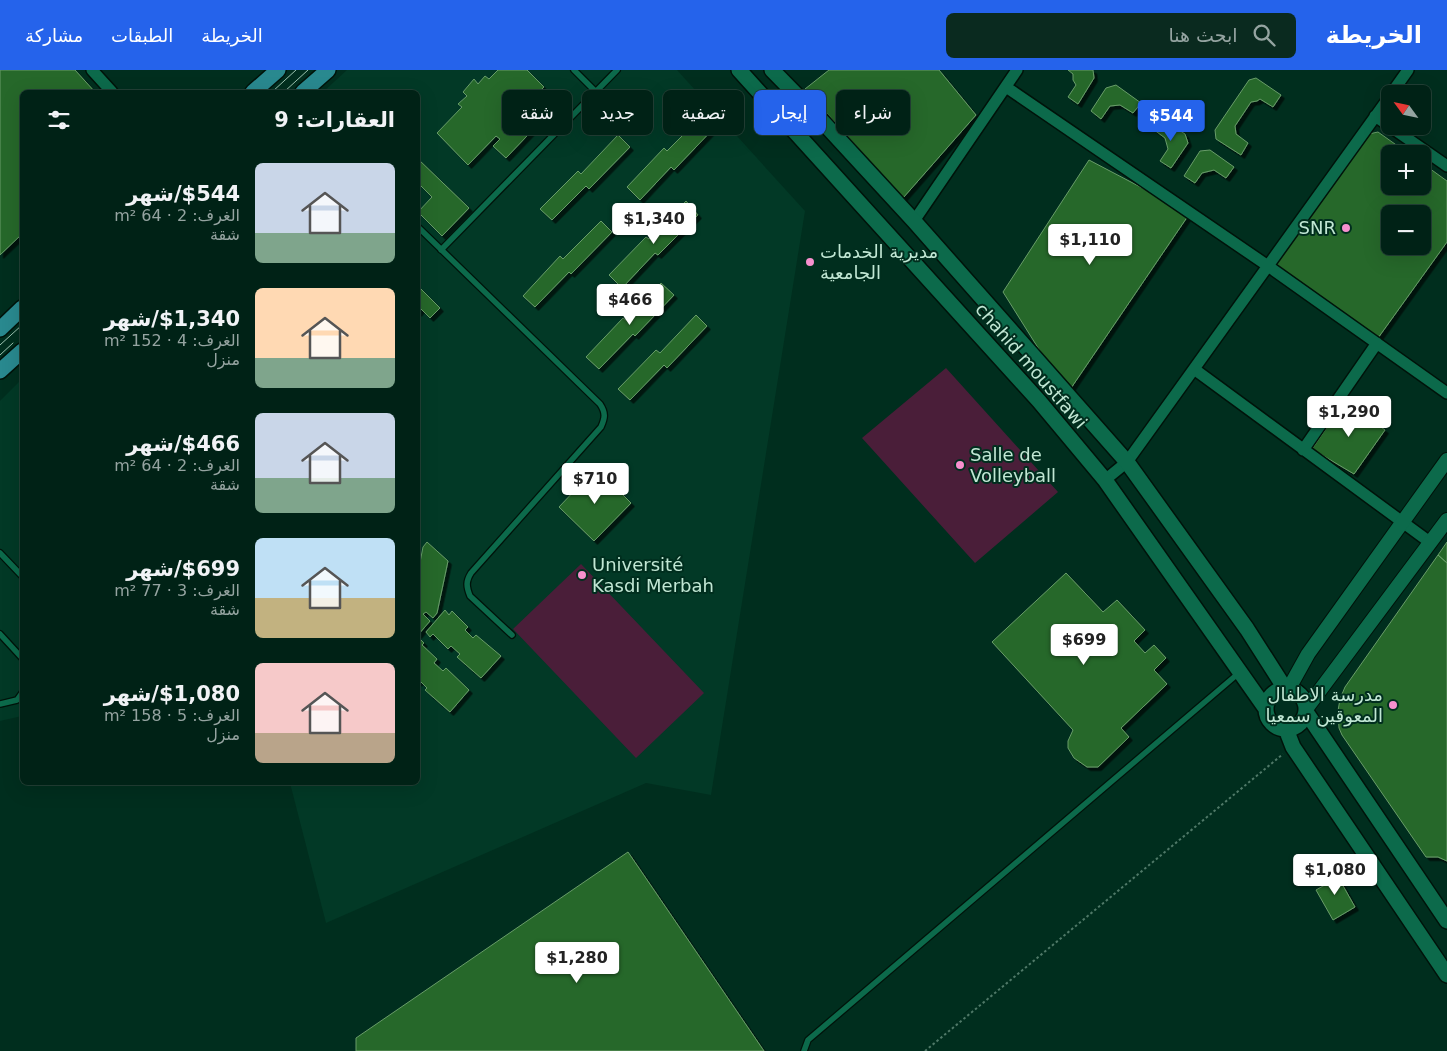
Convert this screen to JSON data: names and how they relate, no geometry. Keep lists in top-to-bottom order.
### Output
{
  "streets": {
    "main road": ["chahid moustfawi"]
  },
  "places": [
    "SNR",
    "مديرية الخدمات الجامعية",
    "Salle de Volleyball",
    "Université Kasdi Merbah",
    "مدرسة الاطفال المعوقين سمعيا"
  ],
  "north": "top left",
  "page": {
    "header": "الخريطة",
    "search": "ابحث هنا",
    "nav": ["الخريطة", "الطبقات", "مشاركة"],
    "map_buttons": ["+", "−"],
    "chip": [
      "شراء",
      "إيجار",
      "تصفية",
      "جديد",
      "شقة"
    ],
    "heading": "العقارات: 9",
    "price": [
      "$544",
      "$1,340",
      "$1,110",
      "$466",
      "$1,290",
      "$710",
      "$699",
      "$1,080",
      "$1,280"
    ],
    "list": [
      {
        "name": "$544/شهر",
        "note": "الغرف: 2 · 64 m² · شقة"
      },
      {
        "name": "$1,340/شهر",
        "note": "الغرف: 4 · 152 m² · منزل"
      },
      {
        "name": "$466/شهر",
        "note": "الغرف: 2 · 64 m² · شقة"
      },
      {
        "name": "$699/شهر",
        "note": "الغرف: 3 · 77 m² · شقة"
      },
      {
        "name": "$1,080/شهر",
        "note": "الغرف: 5 · 158 m² · منزل"
      }
    ]
  }
}
